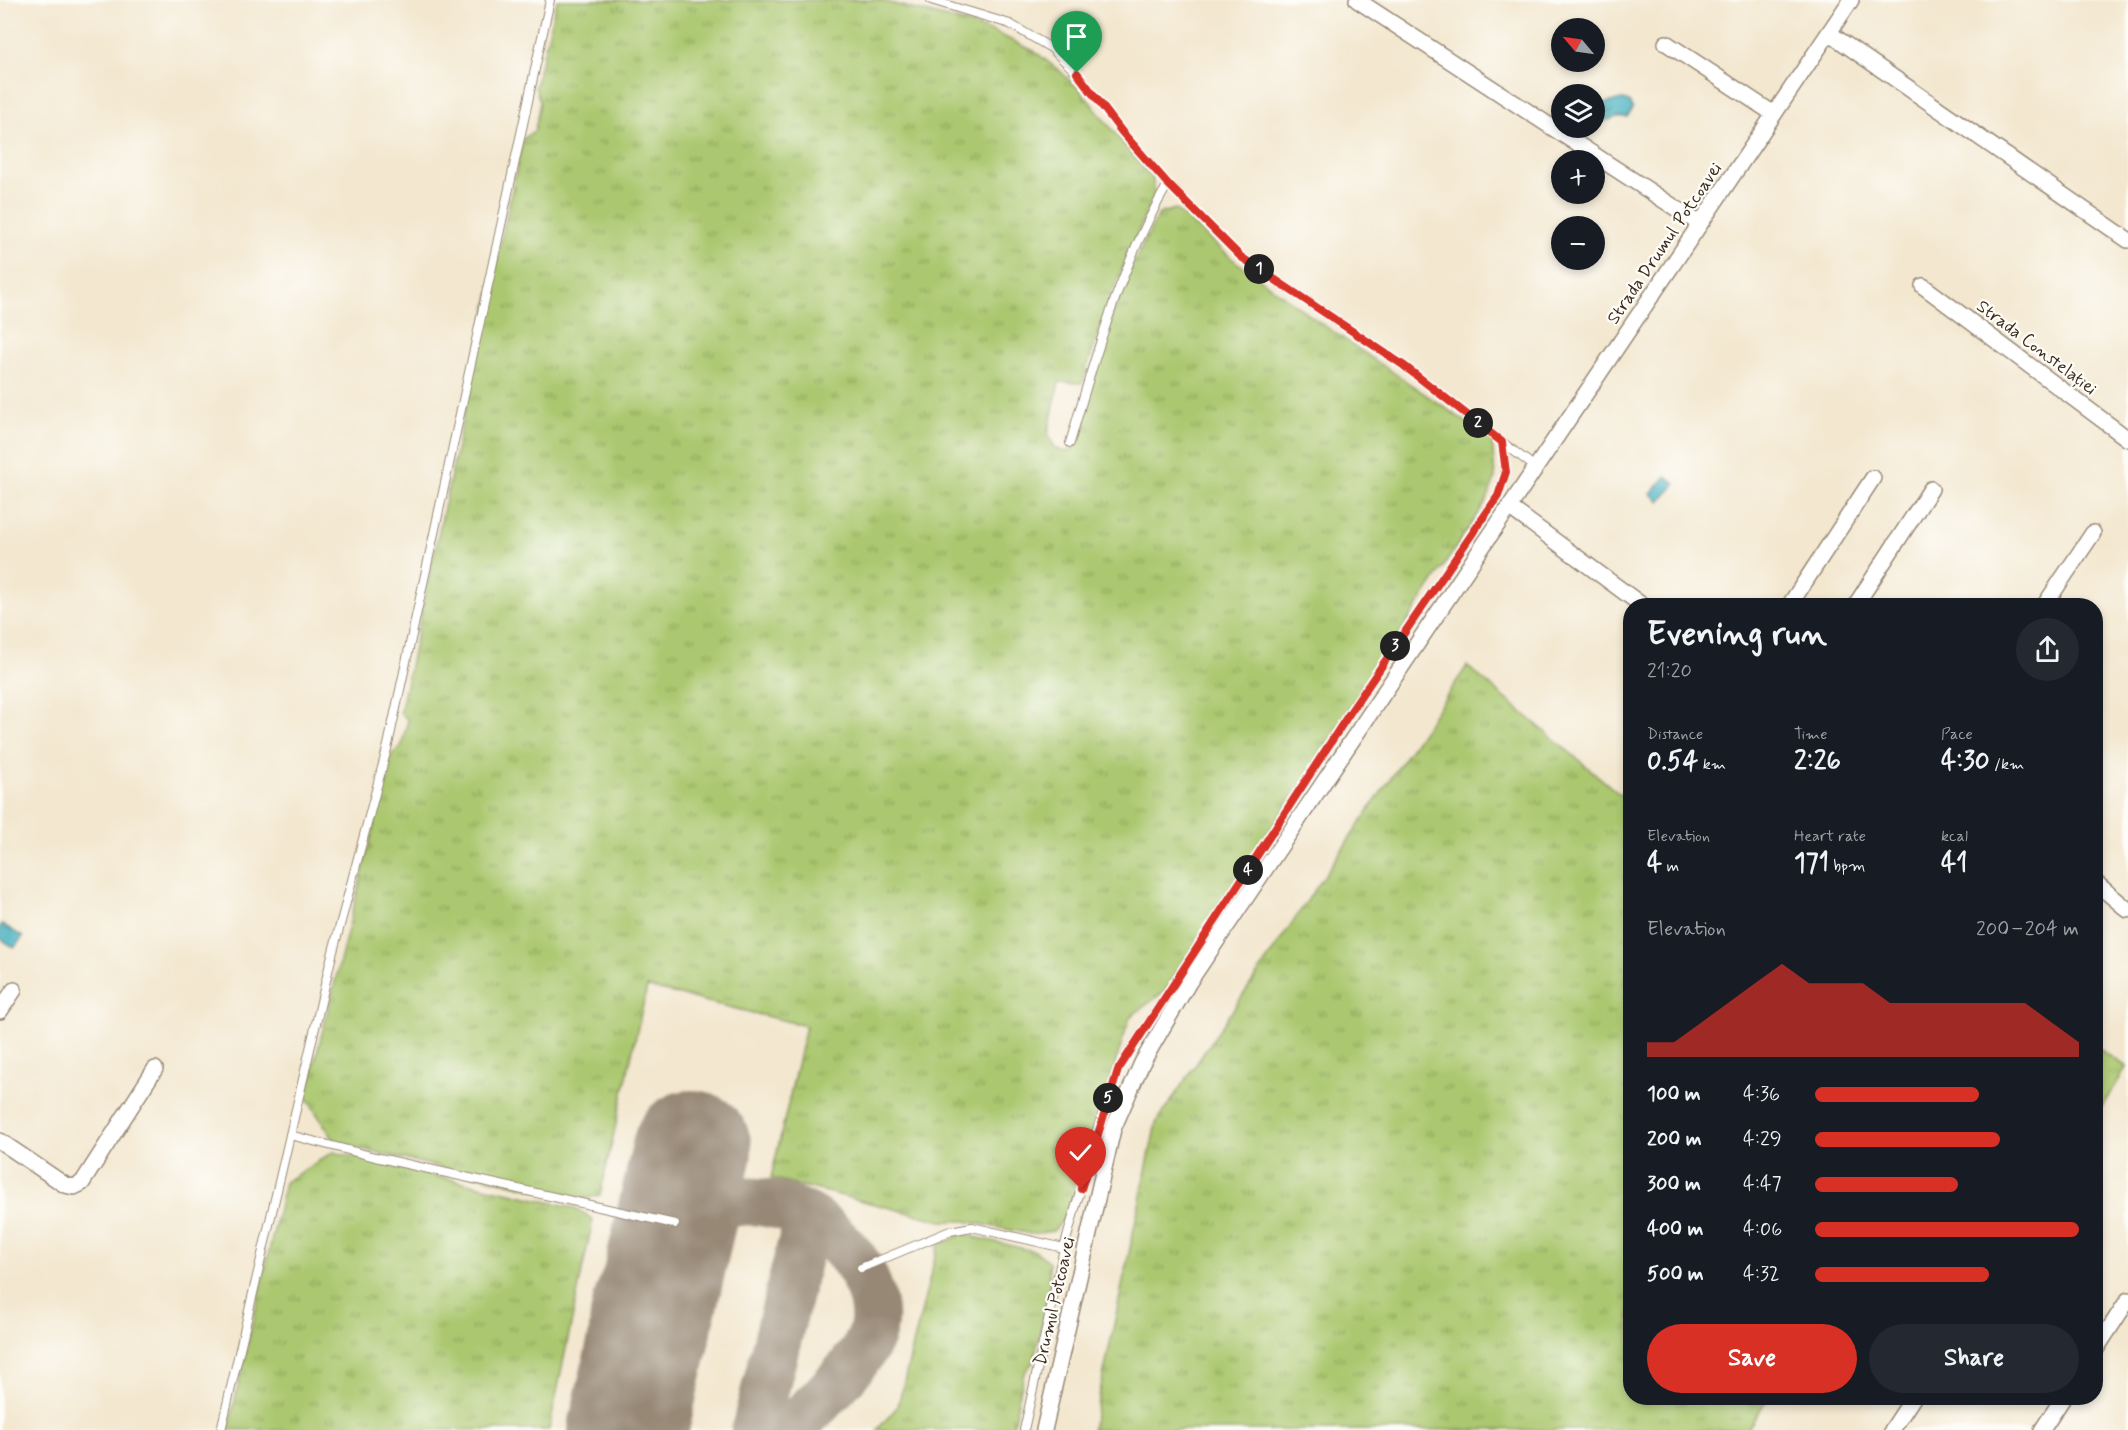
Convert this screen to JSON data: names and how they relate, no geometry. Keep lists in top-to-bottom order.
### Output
{
  "streets": {
    "street": ["Strada Drumul Potcoavei", "Strada Constelației", "Drumul Potcoavei"]
  },
  "crossings": [
    ["Strada Drumul Potcoavei", "Drumul Potcoavei"]
  ],
  "north": "top left",
  "page": {
    "map_buttons": ["+", "−"],
    "pins": [
      "1",
      "2",
      "3",
      "4",
      "5"
    ],
    "heading": ["Evening run", "21:20"],
    "stats": [
      ["Distance", "0.54 km"],
      ["Time", "2:26"],
      ["Pace", "4:30 /km"],
      ["Elevation", "4 m"],
      ["Heart rate", "171 bpm"],
      ["kcal", "41"]
    ],
    "chart": ["Elevation", "200–204 m"],
    "list": [
      {
        "name": "100 m",
        "note": "4:36"
      },
      {
        "name": "200 m",
        "note": "4:29"
      },
      {
        "name": "300 m",
        "note": "4:47"
      },
      {
        "name": "400 m",
        "note": "4:06"
      },
      {
        "name": "500 m",
        "note": "4:32"
      }
    ],
    "buttons": ["Save", "Share"]
  }
}
